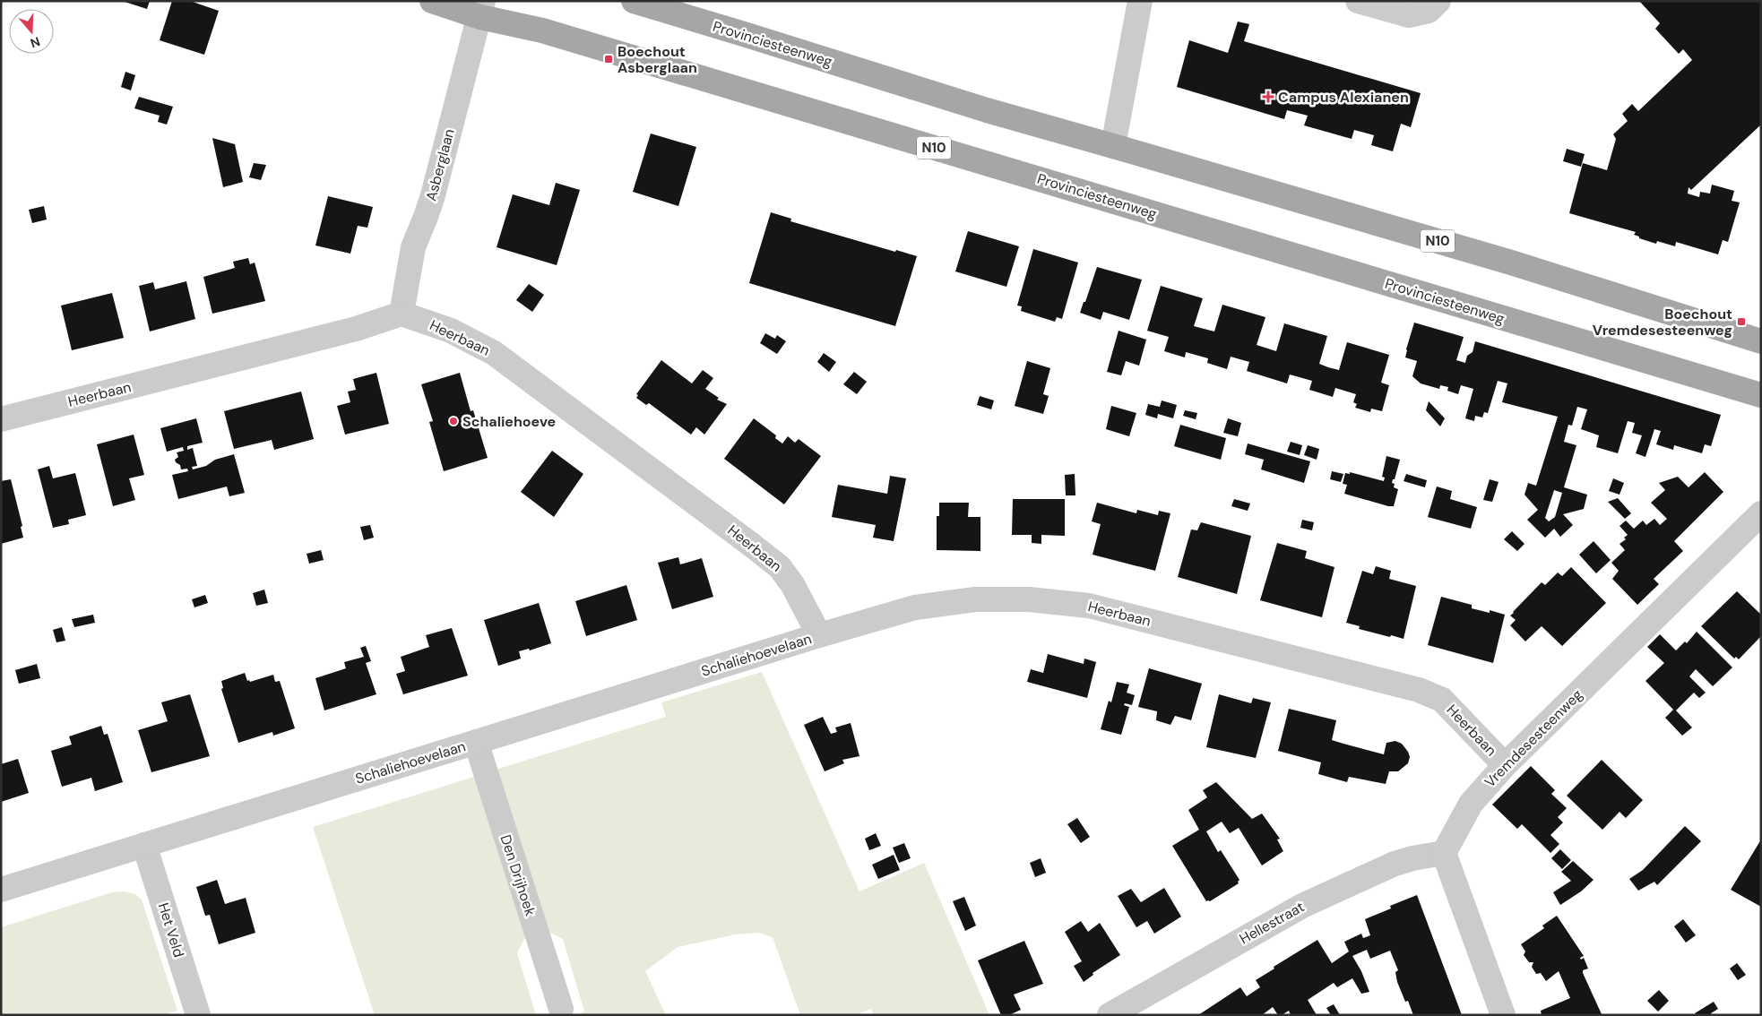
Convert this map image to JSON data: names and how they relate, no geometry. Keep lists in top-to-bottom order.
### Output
{
  "streets": {
    "main road": ["Provinciesteenweg", "N10"],
    "street": [
      "Asberglaan",
      "Heerbaan",
      "Schaliehoevelaan",
      "Vremdesesteenweg",
      "Den Drijhoek",
      "Hellestraat",
      "Het Veld"
    ]
  },
  "crossings": [
    ["Provinciesteenweg", "Asberglaan"],
    ["Asberglaan", "Heerbaan"],
    ["Heerbaan", "Schaliehoevelaan"],
    ["Heerbaan", "Vremdesesteenweg"],
    ["Schaliehoevelaan", "Den Drijhoek"],
    ["Schaliehoevelaan", "Het Veld"],
    ["Vremdesesteenweg", "Hellestraat"]
  ],
  "places": {
    "transit": ["Boechout Asberglaan", "Boechout Vremdesesteenweg"],
    "health": ["Campus Alexianen"],
    "other": ["Schaliehoeve"]
  },
  "north": "bottom"
}
